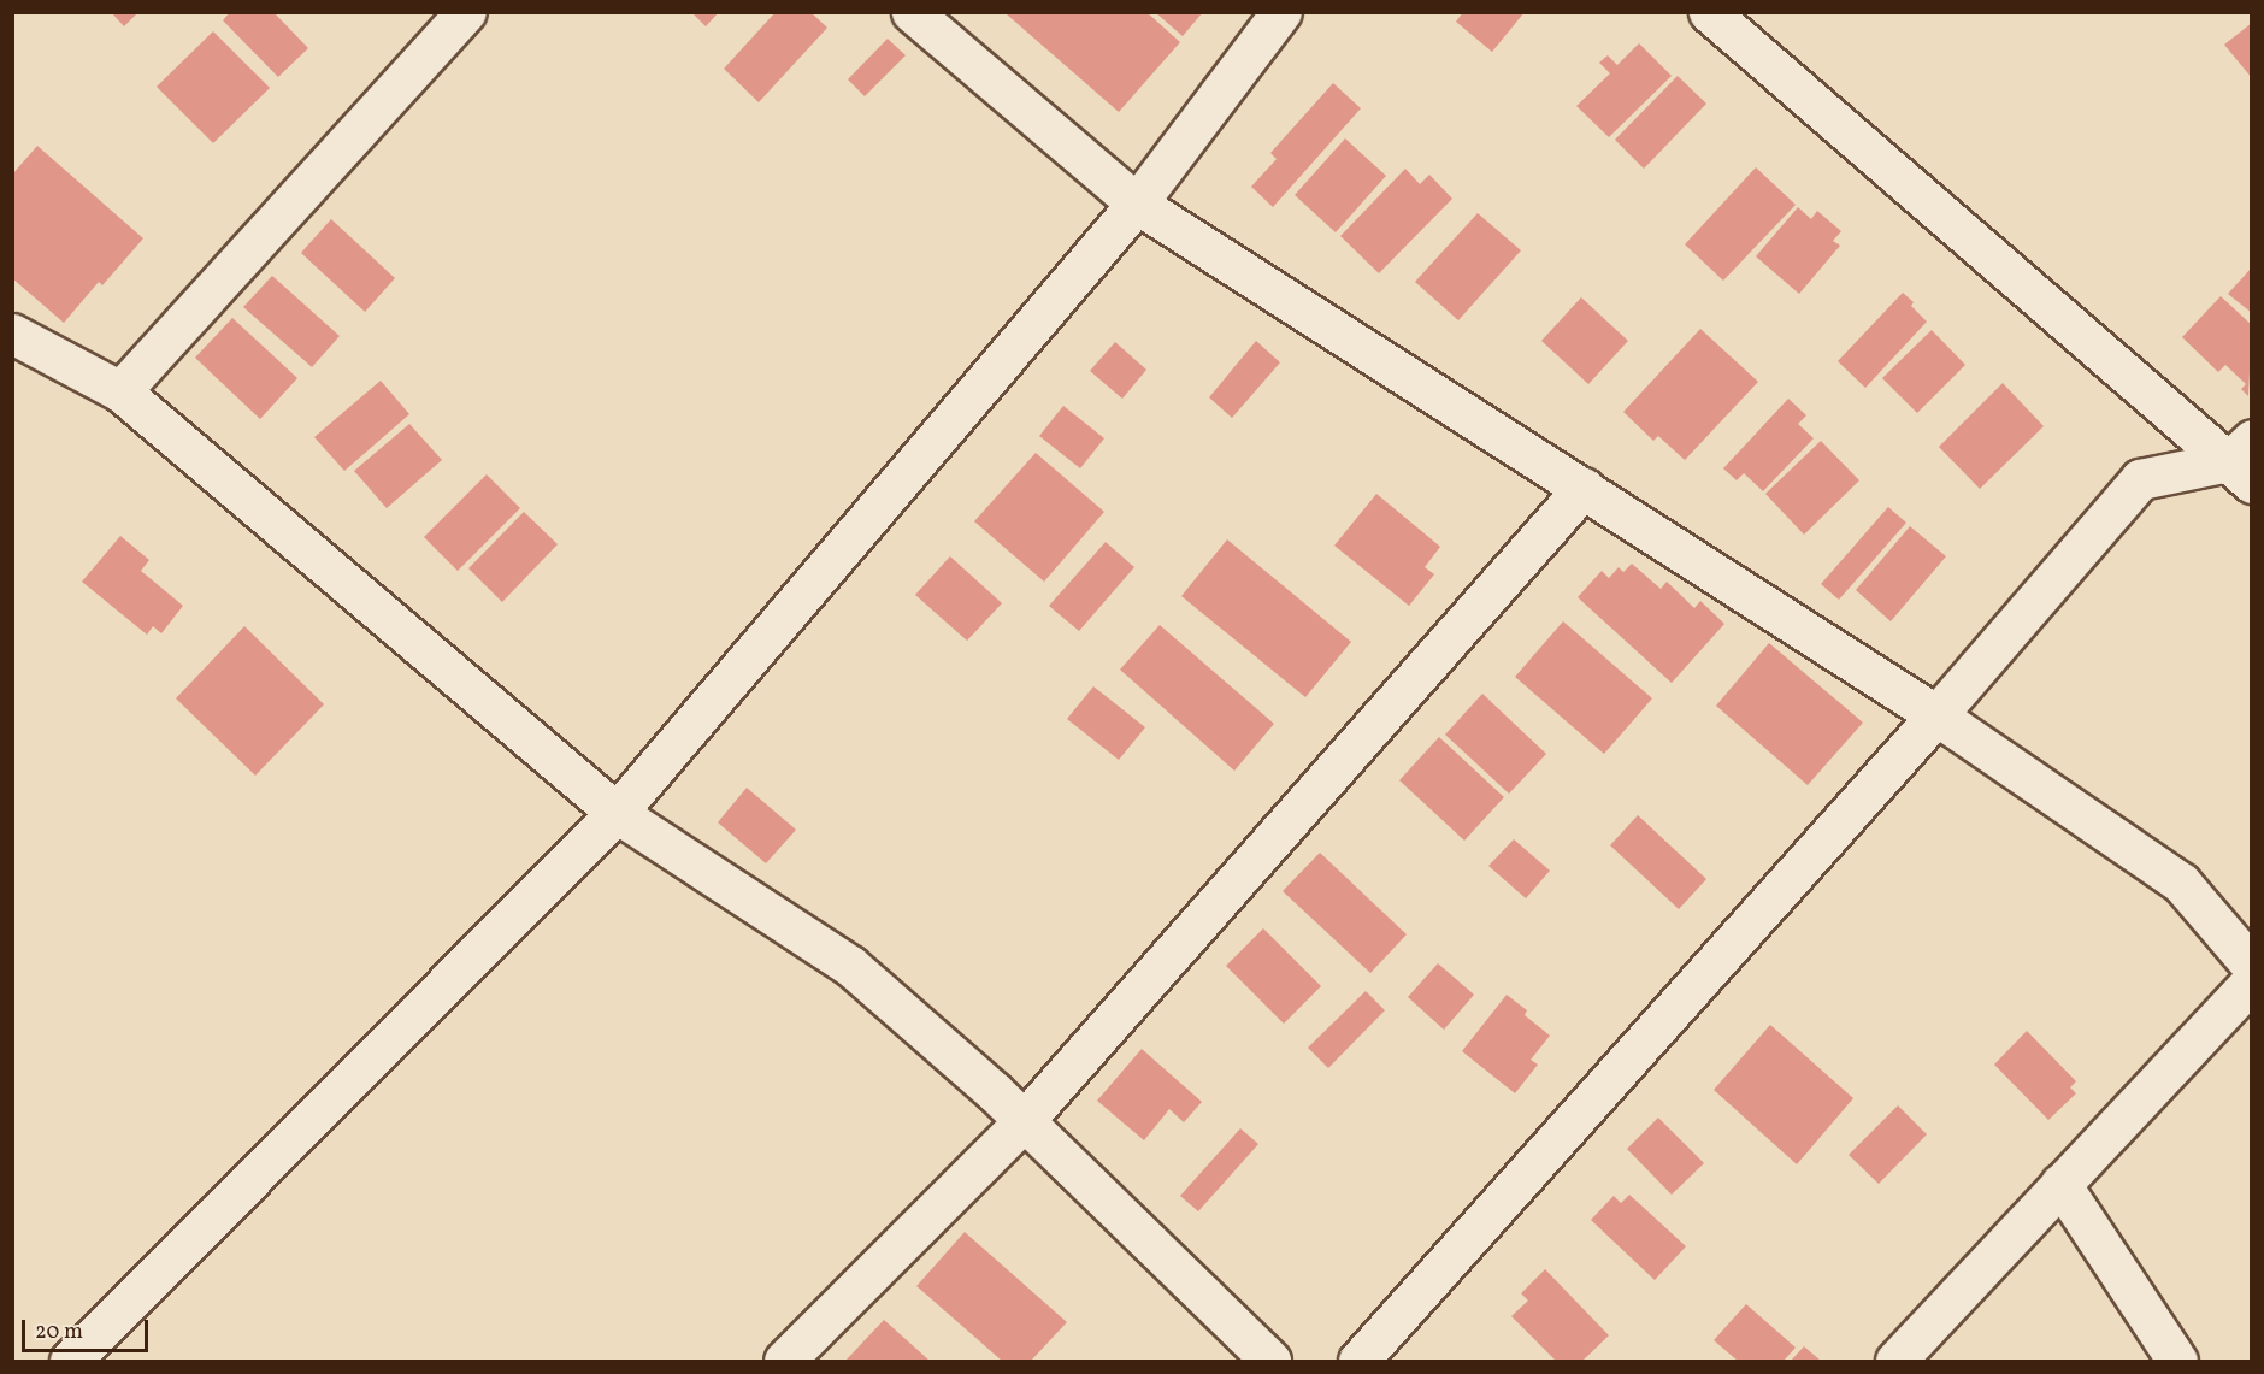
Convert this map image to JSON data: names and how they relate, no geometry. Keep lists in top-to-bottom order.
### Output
{
  "scale_bar": "20 m"
}
